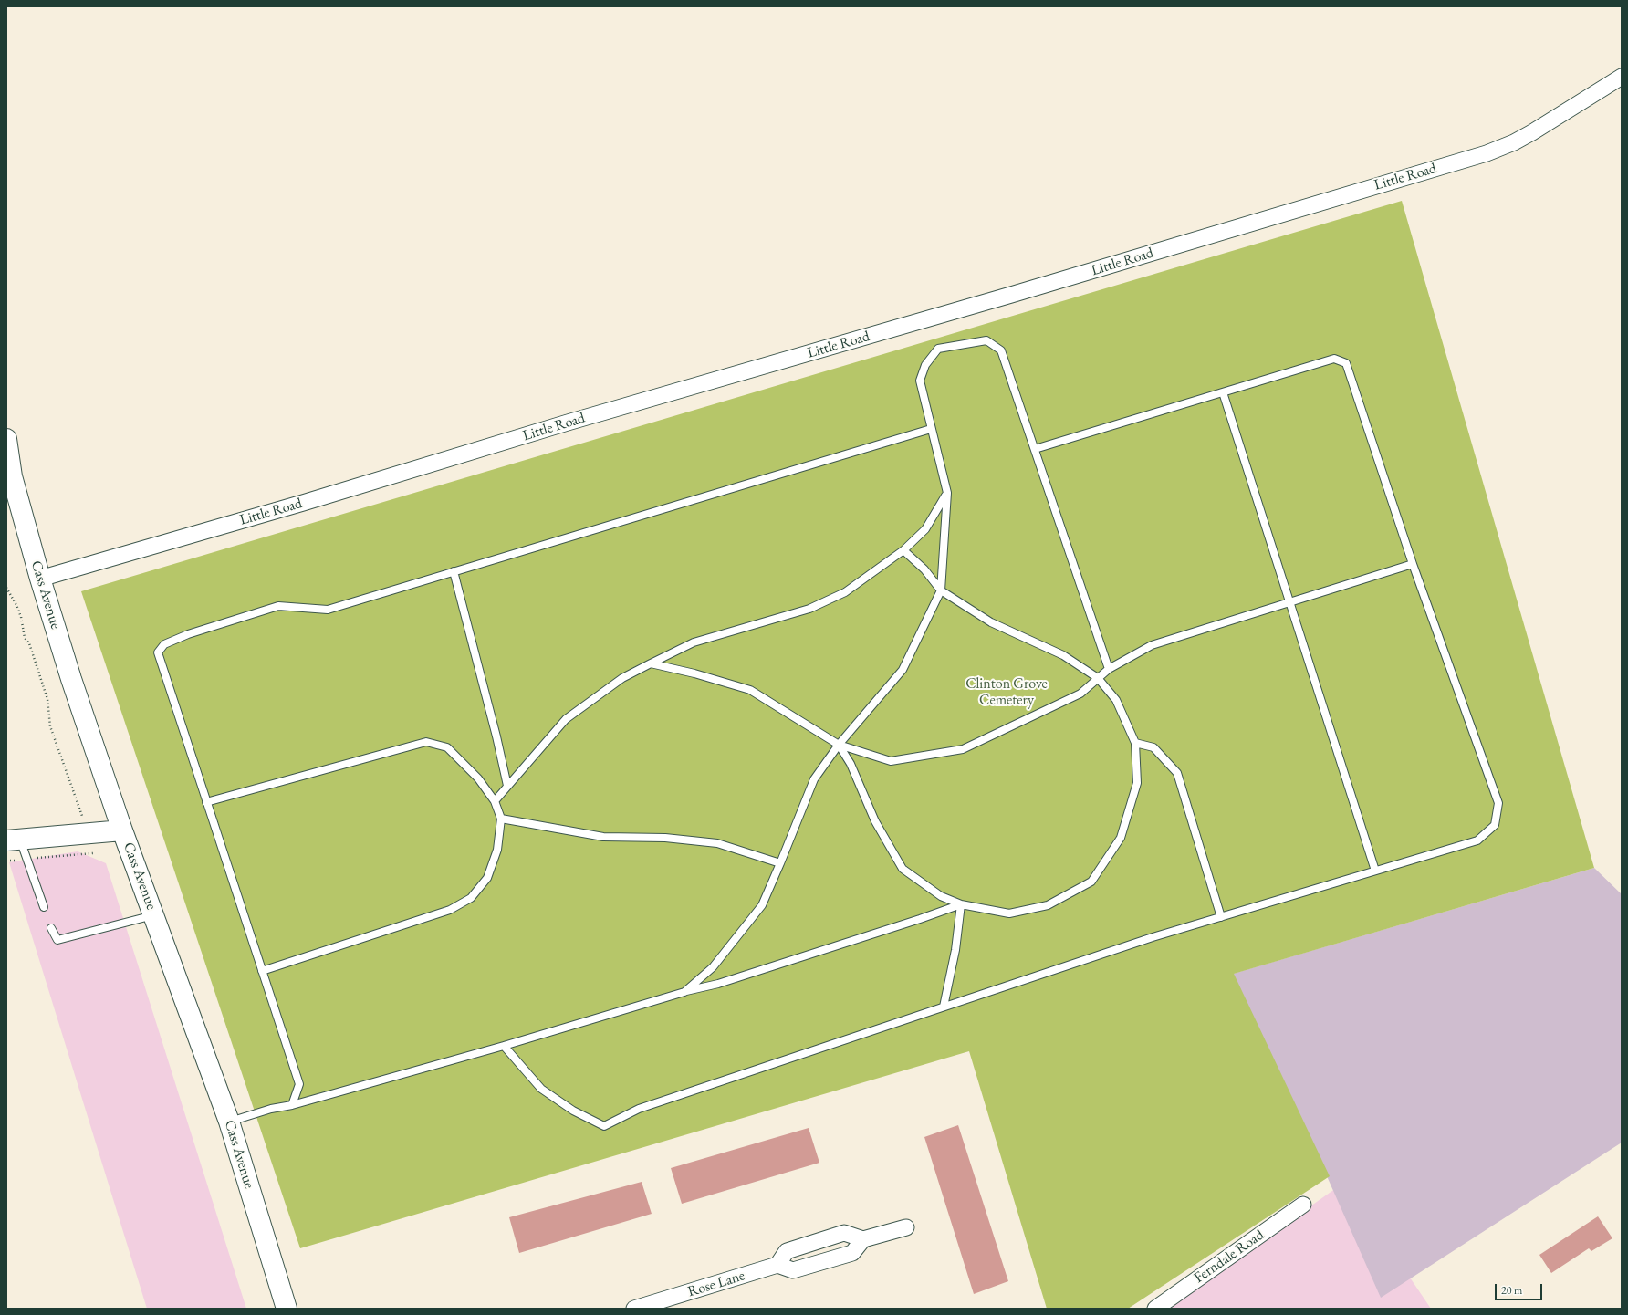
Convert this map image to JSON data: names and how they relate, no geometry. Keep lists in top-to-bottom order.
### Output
{
  "streets": {
    "main road": ["Cass Avenue"],
    "street": ["Little Road", "Ferndale Road", "Rose Lane"]
  },
  "crossings": [
    ["Little Road", "Cass Avenue"]
  ],
  "parks": ["Clinton Grove Cemetery"],
  "scale_bar": "20 m"
}
